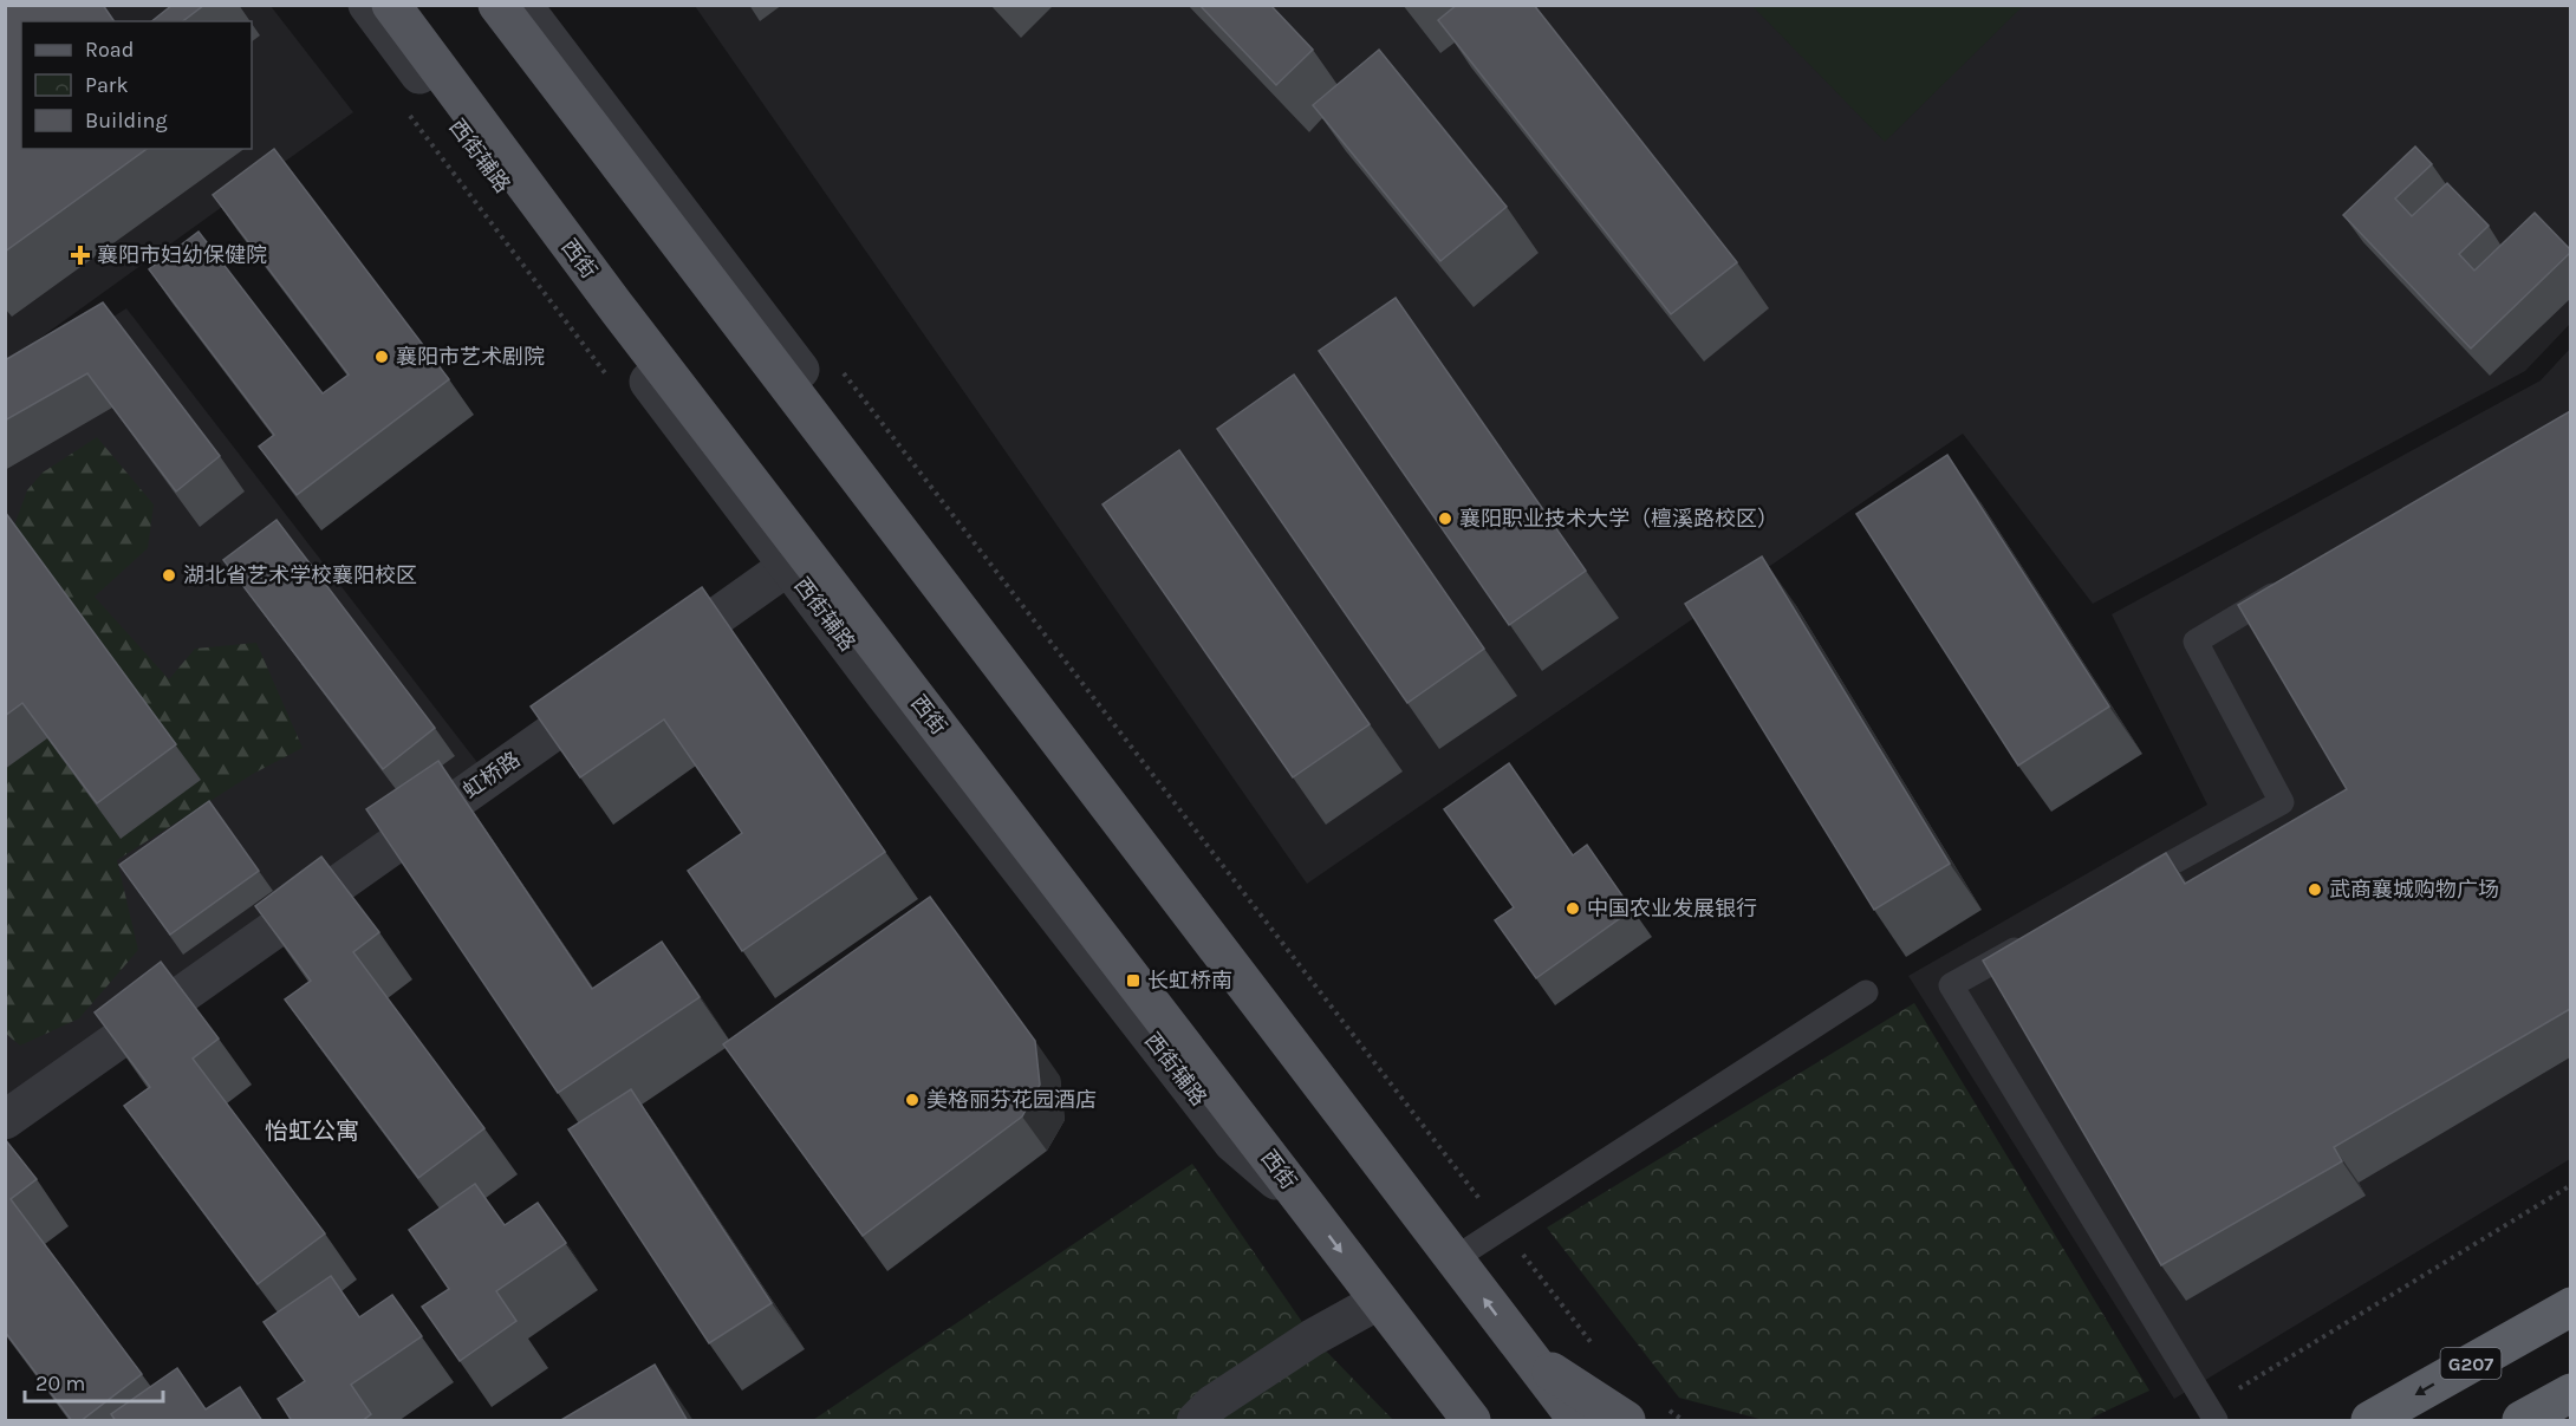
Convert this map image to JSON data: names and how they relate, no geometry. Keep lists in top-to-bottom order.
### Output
{
  "streets": {
    "highway": ["G207"],
    "main road": ["西街"],
    "street": ["西街辅路", "虹桥路"]
  },
  "crossings": [
    ["西街辅路", "西街"]
  ],
  "districts": ["怡虹公寓"],
  "places": {
    "health": ["襄阳市妇幼保健院"],
    "other": [
      "襄阳市艺术剧院",
      "襄阳职业技术大学（檀溪路校区）",
      "湖北省艺术学校襄阳校区",
      "武商襄城购物广场",
      "中国农业发展银行",
      "美格丽芬花园酒店"
    ],
    "transit": ["长虹桥南"]
  },
  "legend": ["Road", "Park", "Building"],
  "scale_bar": "20 m"
}
